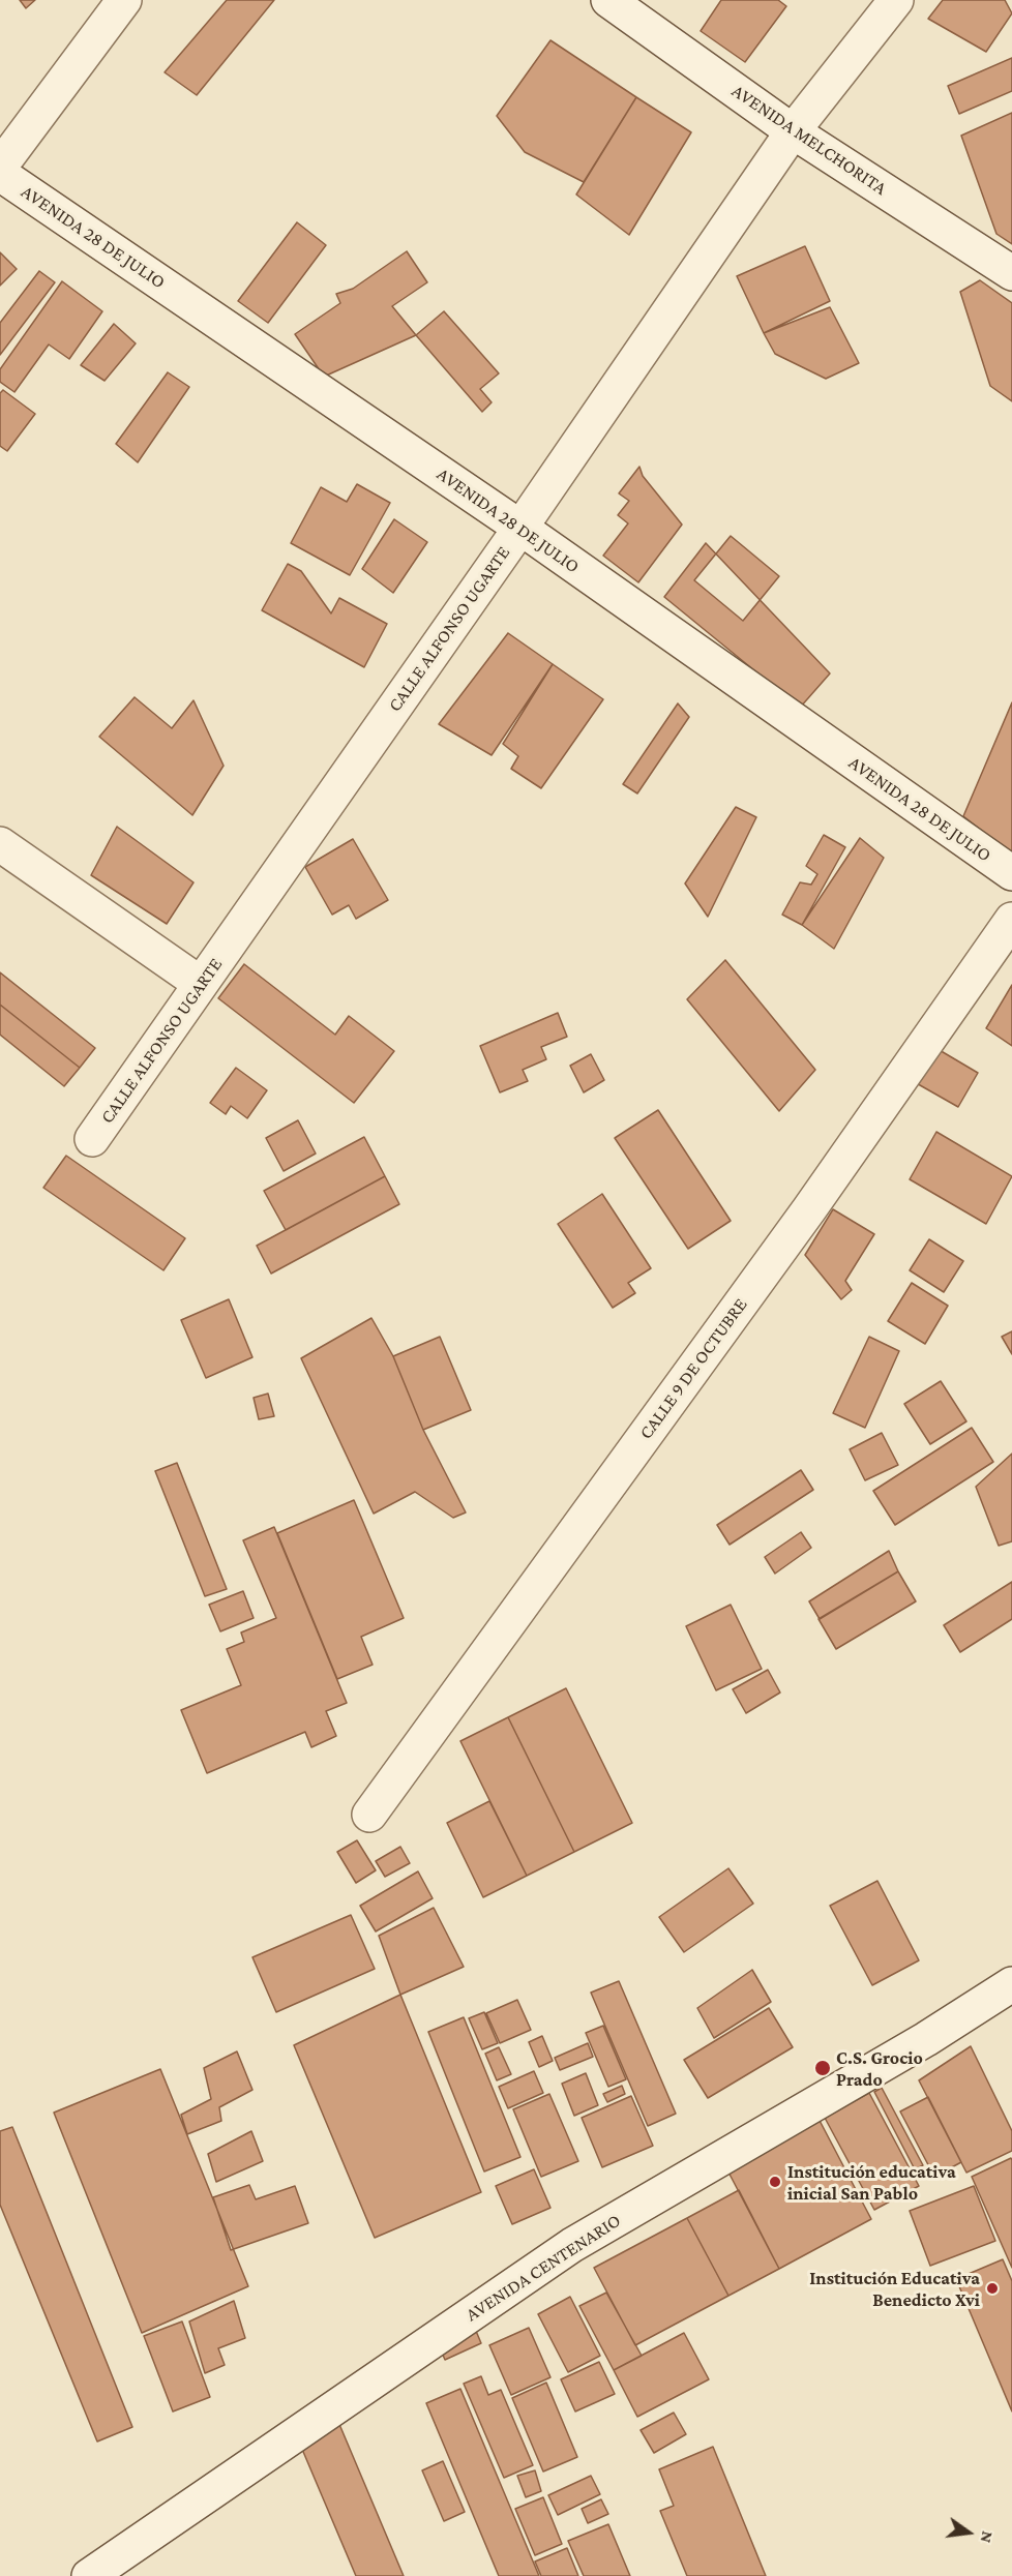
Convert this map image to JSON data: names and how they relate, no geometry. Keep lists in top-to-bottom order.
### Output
{
  "streets": {
    "street": [
      "AVENIDA MELCHORITA",
      "AVENIDA 28 DE JULIO",
      "CALLE ALFONSO UGARTE",
      "CALLE 9 DE OCTUBRE",
      "AVENIDA CENTENARIO"
    ]
  },
  "crossings": [
    ["AVENIDA MELCHORITA", "CALLE ALFONSO UGARTE"],
    ["AVENIDA 28 DE JULIO", "CALLE ALFONSO UGARTE"]
  ],
  "places": ["C.S. Grocio Prado", "Institución educativa inicial San Pablo", "Institución Educativa Benedicto Xvi"],
  "north": "right"
}
